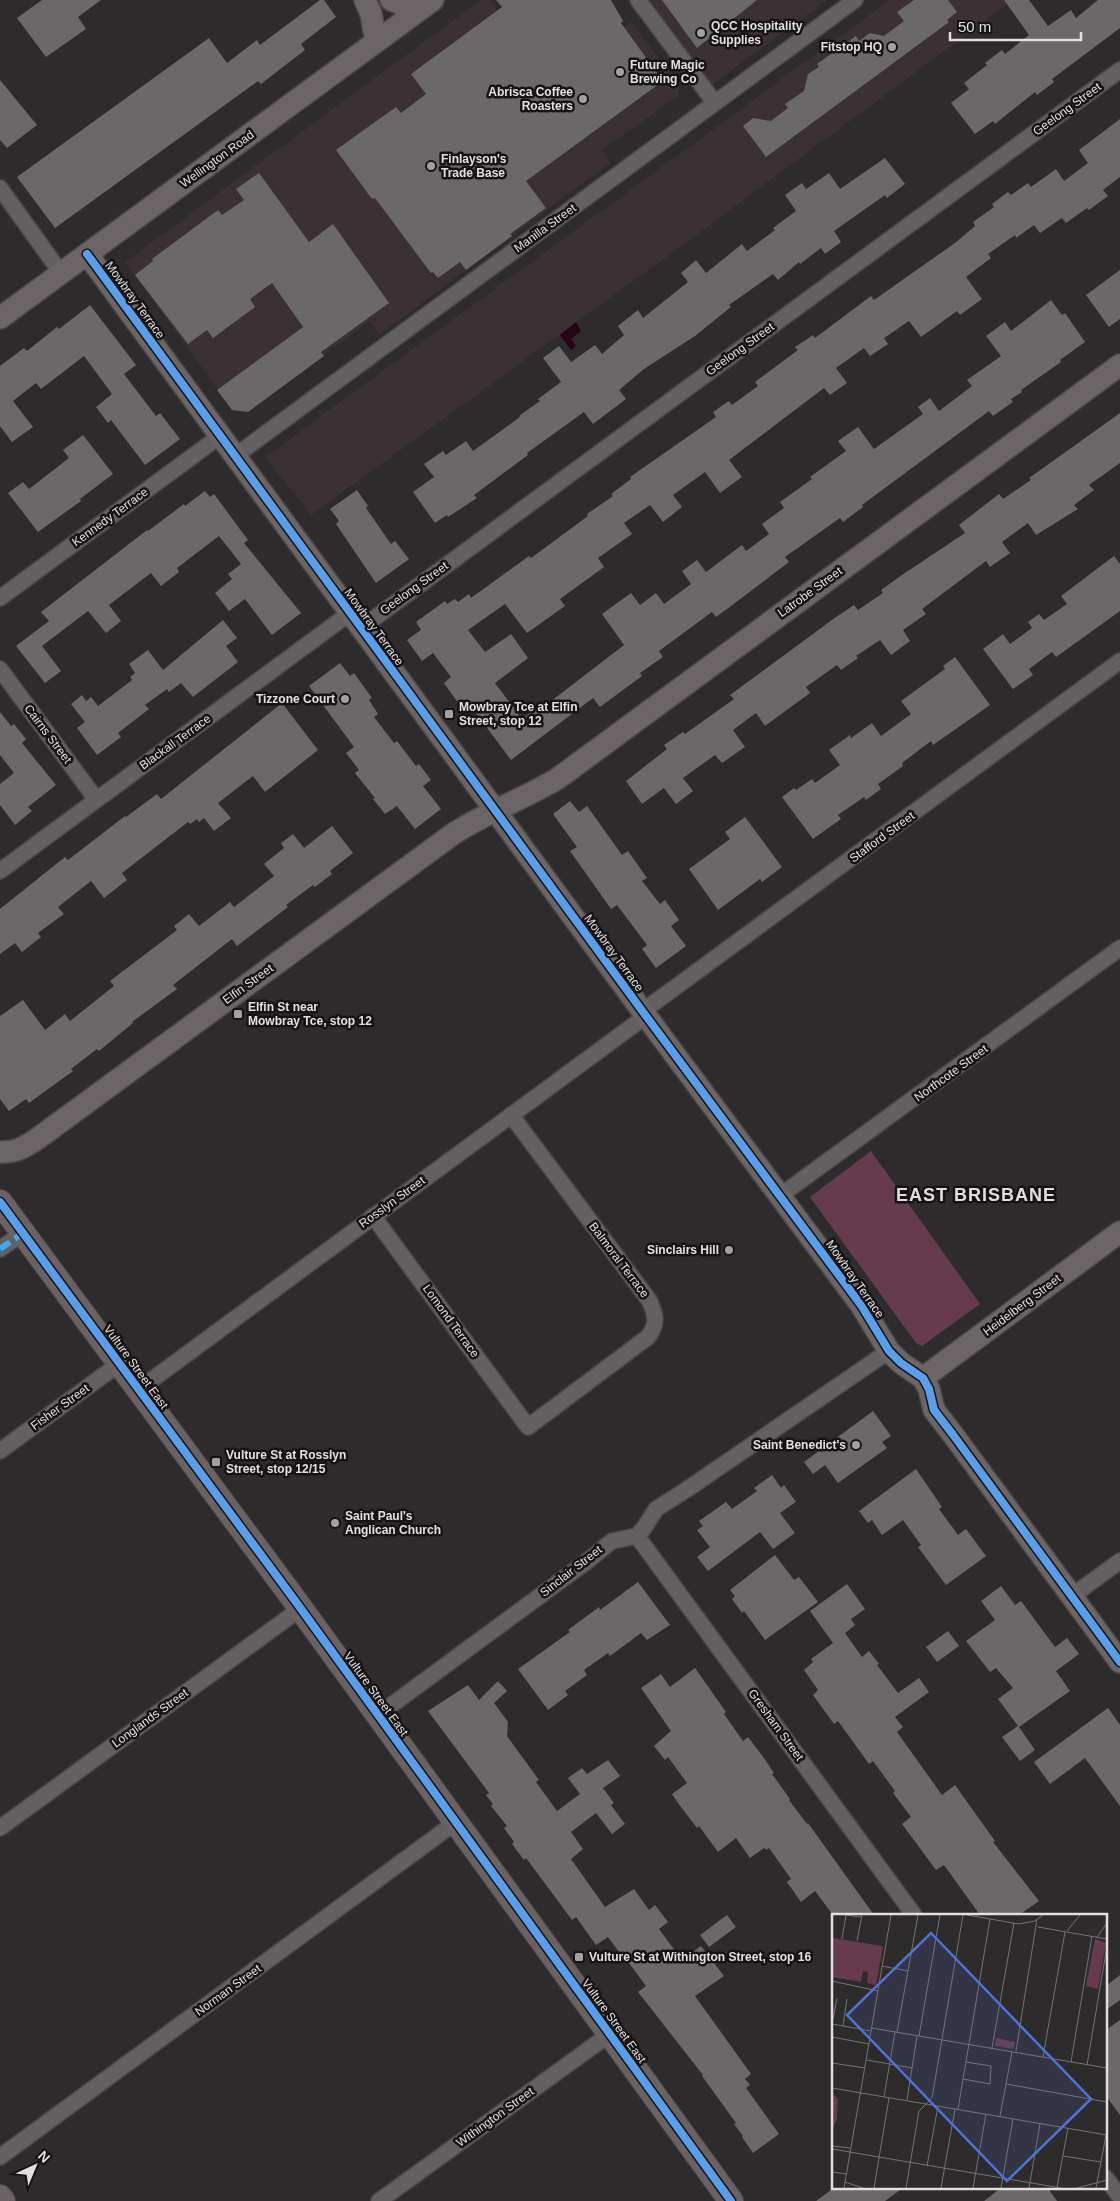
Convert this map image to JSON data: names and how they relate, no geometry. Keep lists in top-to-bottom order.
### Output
{
  "streets": {
    "main road": ["Vulture Street East"],
    "street": [
      "Geelong Street",
      "Wellington Road",
      "Manilla Street",
      "Mowbray Terrace",
      "Kennedy Terrace",
      "Latrobe Street",
      "Cairns Street",
      "Blackall Terrace",
      "Stafford Street",
      "Elfin Street",
      "Northcote Street",
      "Rosslyn Street",
      "Balmoral Terrace",
      "Heidelberg Street",
      "Lomond Terrace",
      "Fisher Street",
      "Sinclair Street",
      "Longlands Street",
      "Gresham Street",
      "Norman Street",
      "Withington Street"
    ]
  },
  "crossings": [
    ["Geelong Street", "Mowbray Terrace"],
    ["Geelong Street", "Blackall Terrace"],
    ["Wellington Road", "Mowbray Terrace"],
    ["Manilla Street", "Mowbray Terrace"],
    ["Mowbray Terrace", "Kennedy Terrace"],
    ["Mowbray Terrace", "Latrobe Street"],
    ["Mowbray Terrace", "Blackall Terrace"],
    ["Mowbray Terrace", "Stafford Street"],
    ["Mowbray Terrace", "Elfin Street"],
    ["Mowbray Terrace", "Northcote Street"],
    ["Mowbray Terrace", "Rosslyn Street"],
    ["Mowbray Terrace", "Heidelberg Street"],
    ["Latrobe Street", "Elfin Street"],
    ["Cairns Street", "Blackall Terrace"],
    ["Stafford Street", "Rosslyn Street"],
    ["Rosslyn Street", "Balmoral Terrace"],
    ["Rosslyn Street", "Lomond Terrace"],
    ["Rosslyn Street", "Vulture Street East"],
    ["Balmoral Terrace", "Lomond Terrace"],
    ["Vulture Street East", "Fisher Street"],
    ["Vulture Street East", "Sinclair Street"],
    ["Vulture Street East", "Longlands Street"],
    ["Vulture Street East", "Norman Street"],
    ["Vulture Street East", "Withington Street"],
    ["Sinclair Street", "Gresham Street"]
  ],
  "districts": ["EAST BRISBANE"],
  "places": {
    "other": [
      "QCC Hospitality Supplies",
      "Fitstop HQ",
      "Future Magic Brewing Co",
      "Abrisca Coffee Roasters",
      "Finlayson's Trade Base",
      "Tizzone Court",
      "Sinclairs Hill",
      "Saint Benedict's",
      "Saint Paul's Anglican Church"
    ],
    "transit": [
      "Mowbray Tce at Elfin Street, stop 12",
      "Elfin St near Mowbray Tce, stop 12",
      "Vulture St at Rosslyn Street, stop 12/15",
      "Vulture St at Withington Street, stop 16"
    ]
  },
  "scale_bar": "50 m",
  "north": "top right"
}
